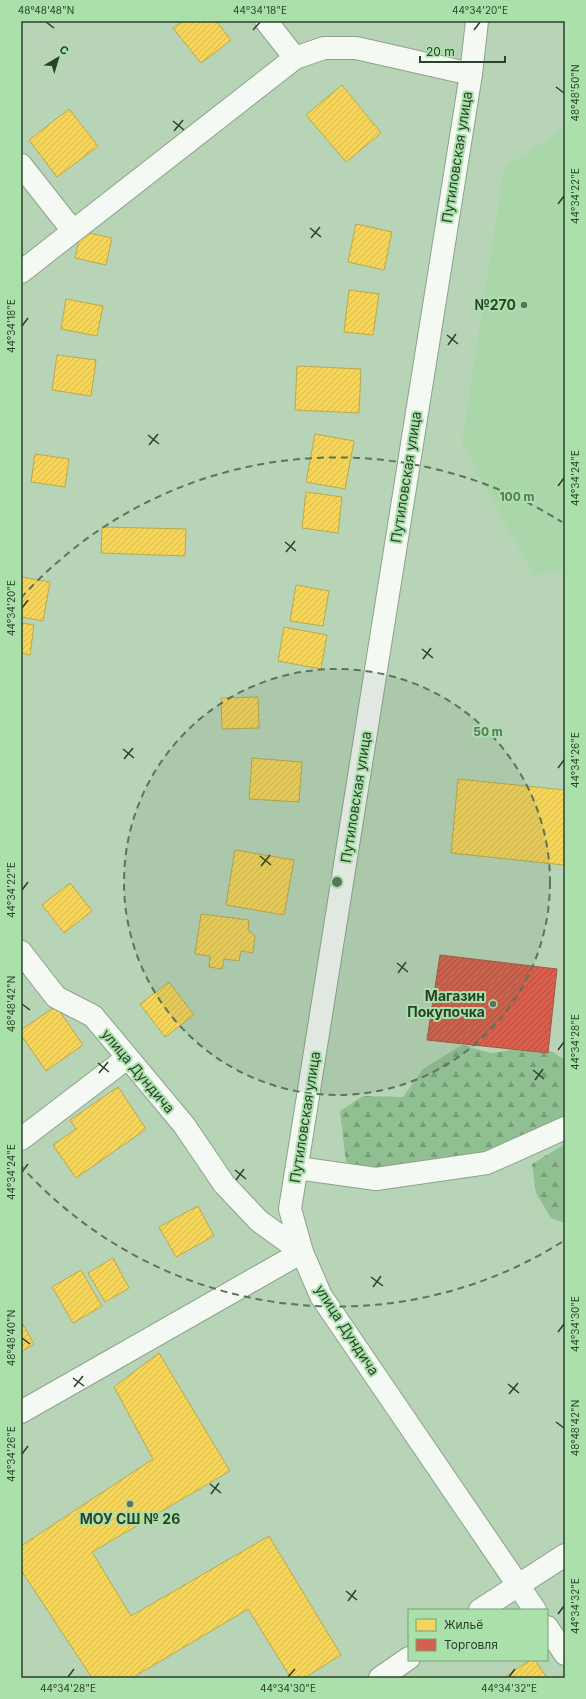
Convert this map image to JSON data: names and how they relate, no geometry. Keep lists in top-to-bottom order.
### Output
{
  "streets": {
    "street": ["Путиловская улица", "улица Дундича"]
  },
  "crossings": [
    ["Путиловская улица", "улица Дундича"]
  ],
  "places": ["№270", "Магазин Покупочка", "МОУ СШ № 26"],
  "legend": ["Жильё", "Торговля"],
  "scale_bar": "20 m",
  "north": "top right",
  "coordinates": [
    "48°48'48\"N",
    "44°34'18\"E",
    "44°34'20\"E",
    "48°48'50\"N",
    "44°34'22\"E",
    "44°34'24\"E",
    "44°34'26\"E",
    "48°48'42\"N",
    "44°34'28\"E",
    "44°34'30\"E",
    "48°48'40\"N",
    "44°34'32\"E"
  ],
  "rings": ["100 m", "50 m"]
}
